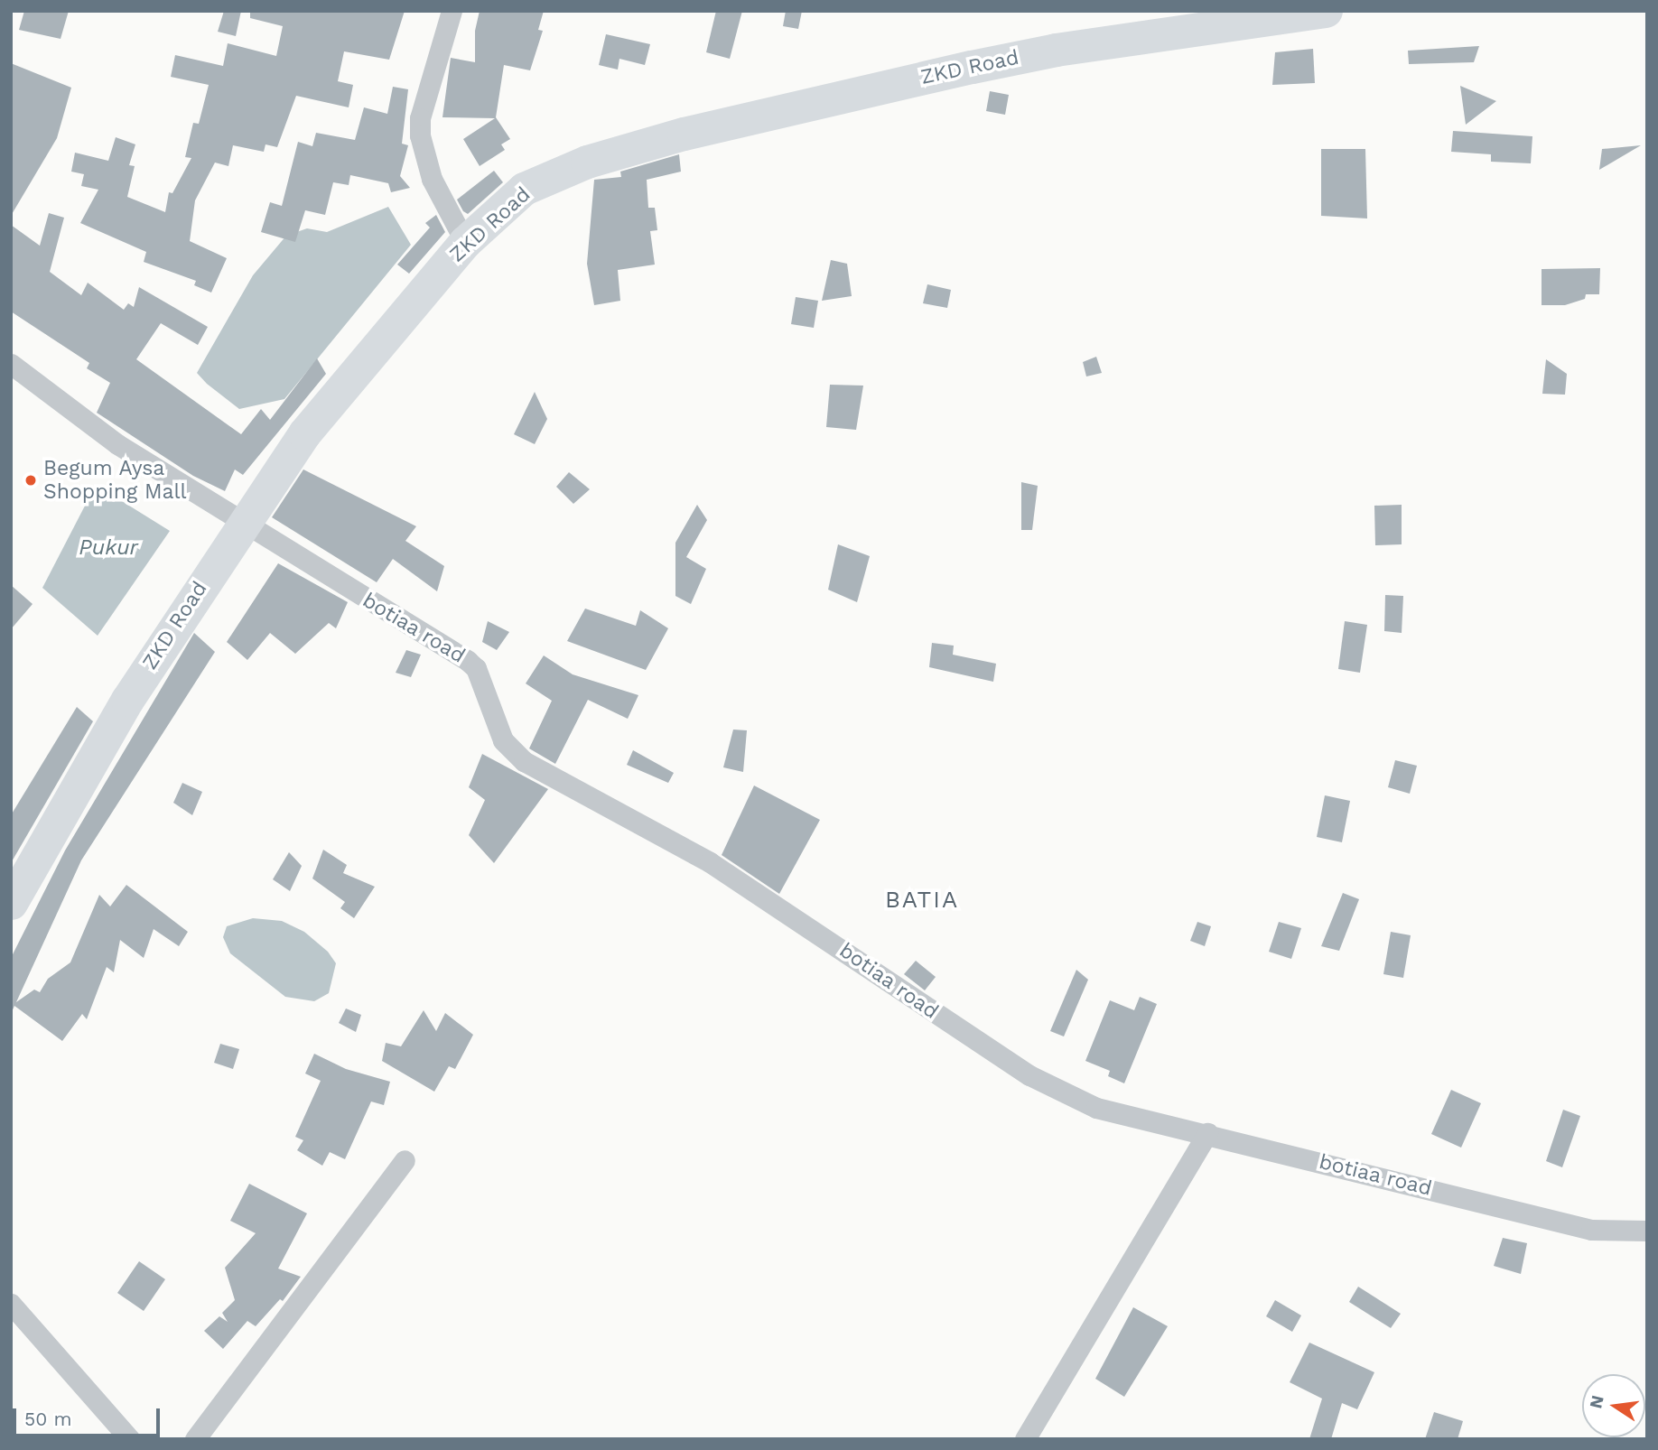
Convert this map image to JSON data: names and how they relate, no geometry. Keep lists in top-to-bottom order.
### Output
{
  "streets": {
    "main road": ["ZKD Road"],
    "street": ["botiaa road"]
  },
  "crossings": [
    ["ZKD Road", "botiaa road"]
  ],
  "districts": ["BATIA"],
  "water": ["Pukur"],
  "places": ["Begum Aysa Shopping Mall"],
  "scale_bar": "50 m",
  "north": "left"
}
